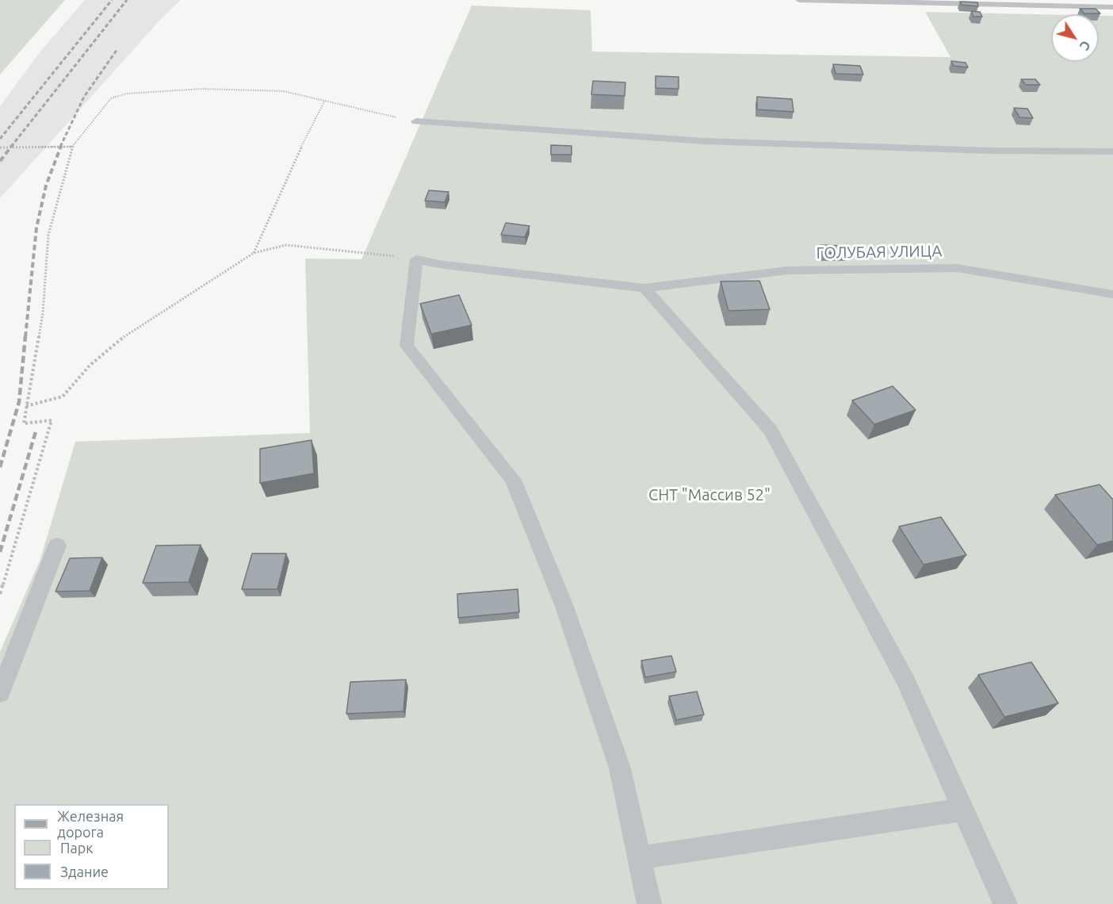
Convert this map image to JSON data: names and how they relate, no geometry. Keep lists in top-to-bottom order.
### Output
{
  "streets": {
    "lane": ["ГОЛУБАЯ УЛИЦА"]
  },
  "parks": ["СНТ \"Массив 52\""],
  "legend": ["Железная дорога", "Парк", "Здание"],
  "north": "bottom right"
}
